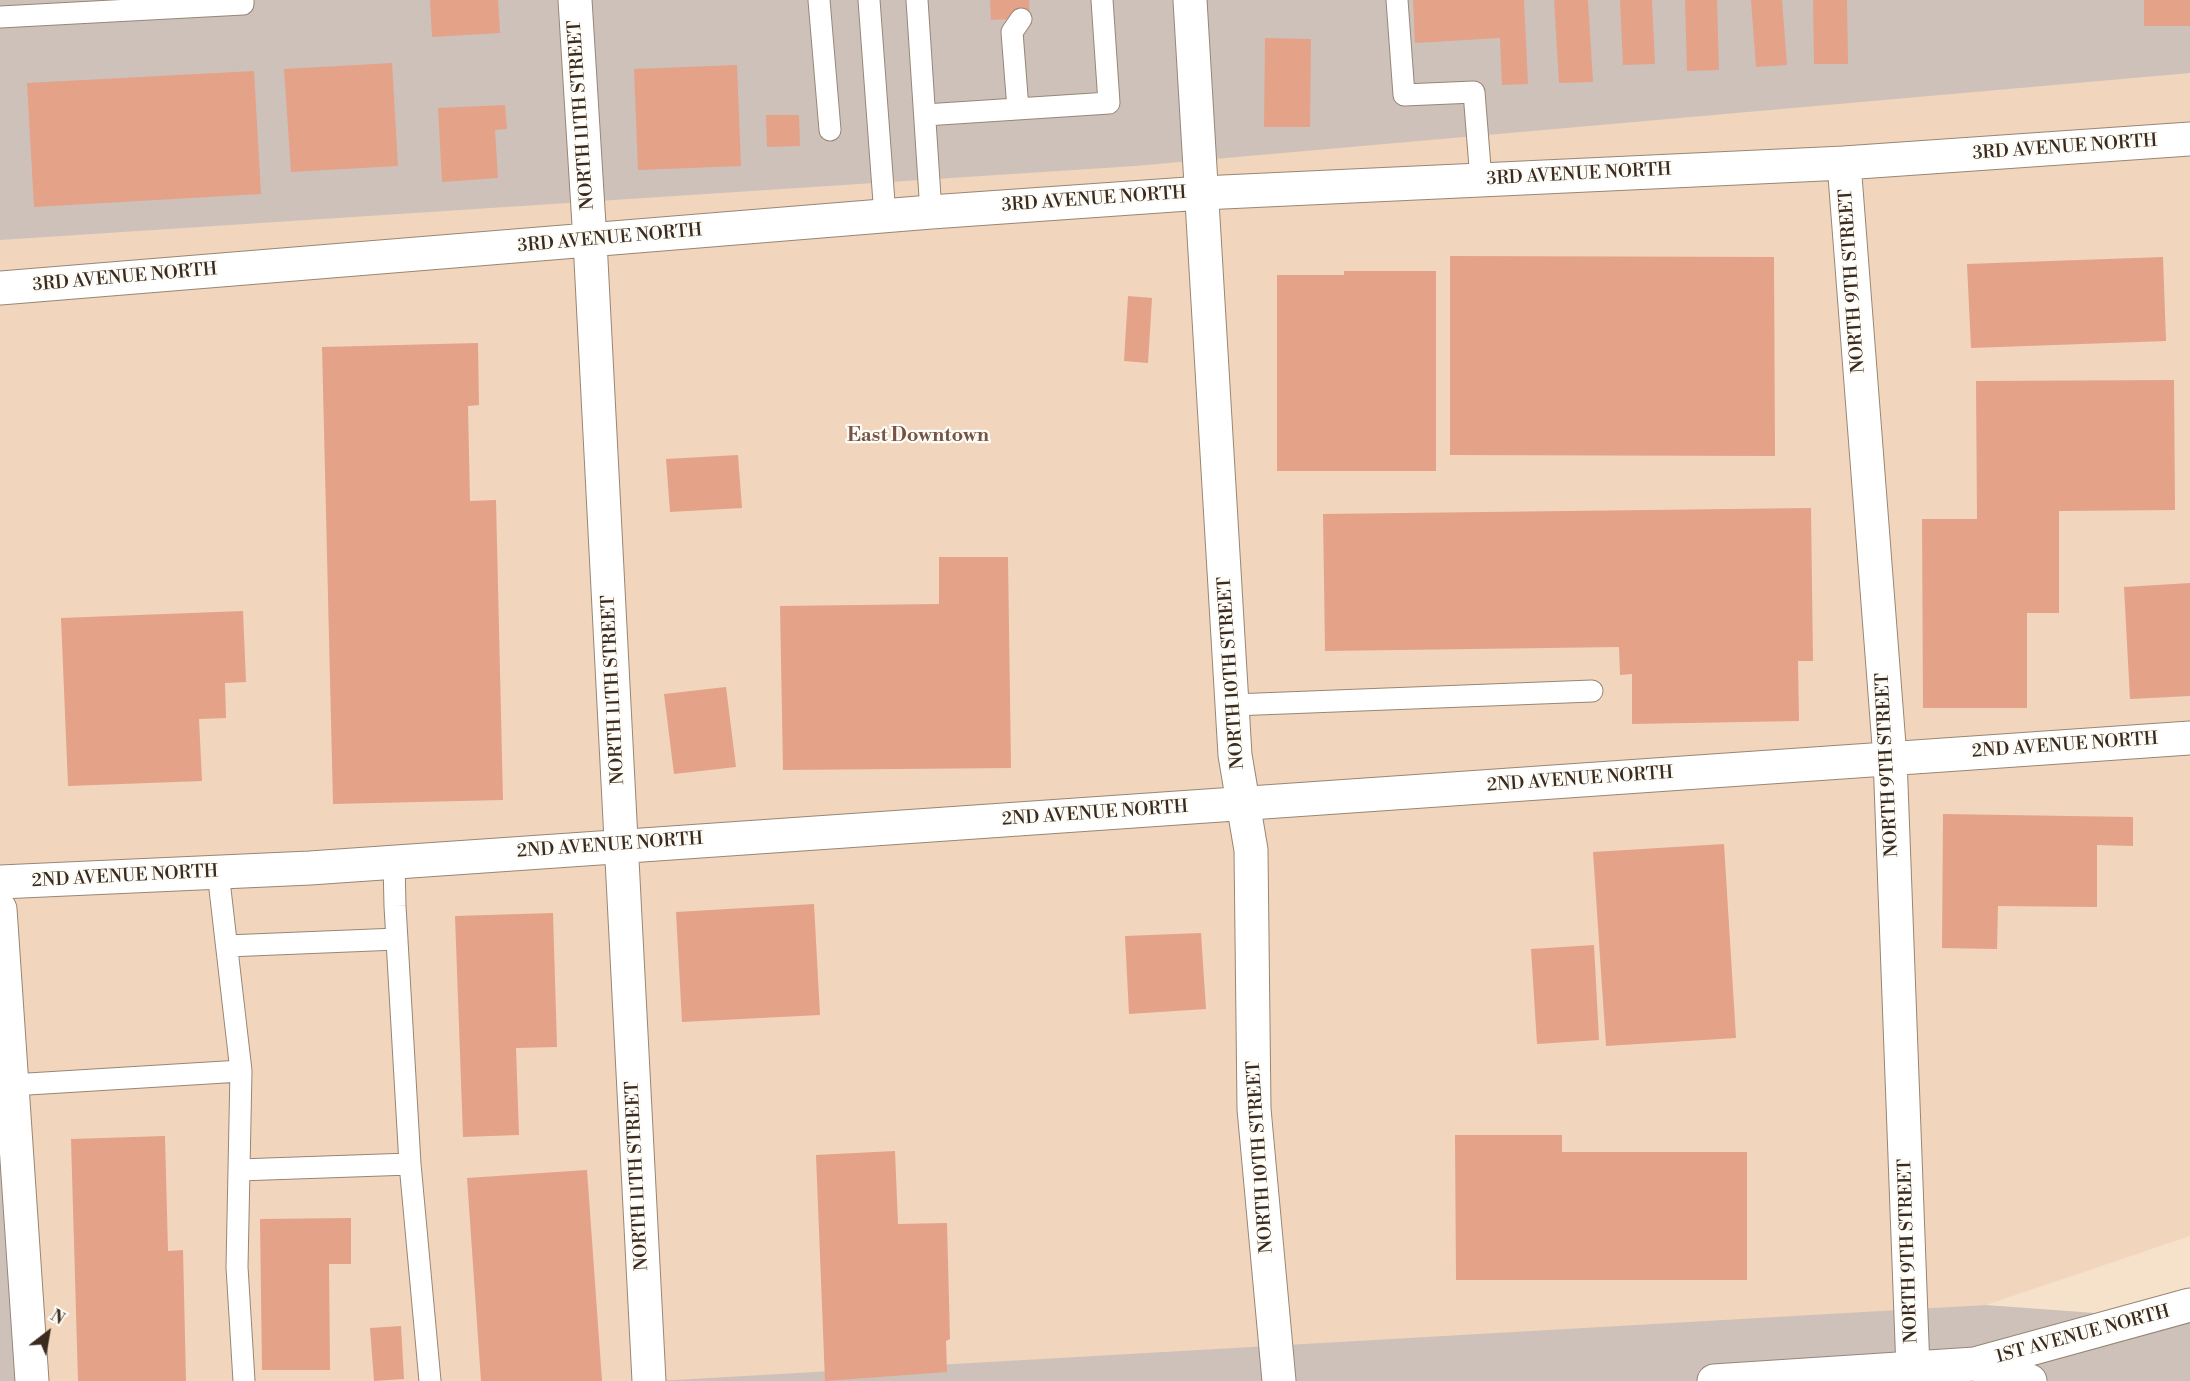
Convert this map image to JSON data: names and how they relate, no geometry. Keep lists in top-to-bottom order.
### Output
{
  "streets": {
    "street": [
      "NORTH 11TH STREET",
      "3RD AVENUE NORTH",
      "NORTH 9TH STREET",
      "NORTH 10TH STREET",
      "2ND AVENUE NORTH",
      "1ST AVENUE NORTH"
    ]
  },
  "crossings": [
    ["NORTH 11TH STREET", "3RD AVENUE NORTH"],
    ["NORTH 11TH STREET", "2ND AVENUE NORTH"],
    ["3RD AVENUE NORTH", "NORTH 9TH STREET"],
    ["3RD AVENUE NORTH", "NORTH 10TH STREET"],
    ["NORTH 9TH STREET", "2ND AVENUE NORTH"],
    ["NORTH 9TH STREET", "1ST AVENUE NORTH"],
    ["NORTH 10TH STREET", "2ND AVENUE NORTH"]
  ],
  "districts": ["East Downtown"],
  "north": "top right"
}
